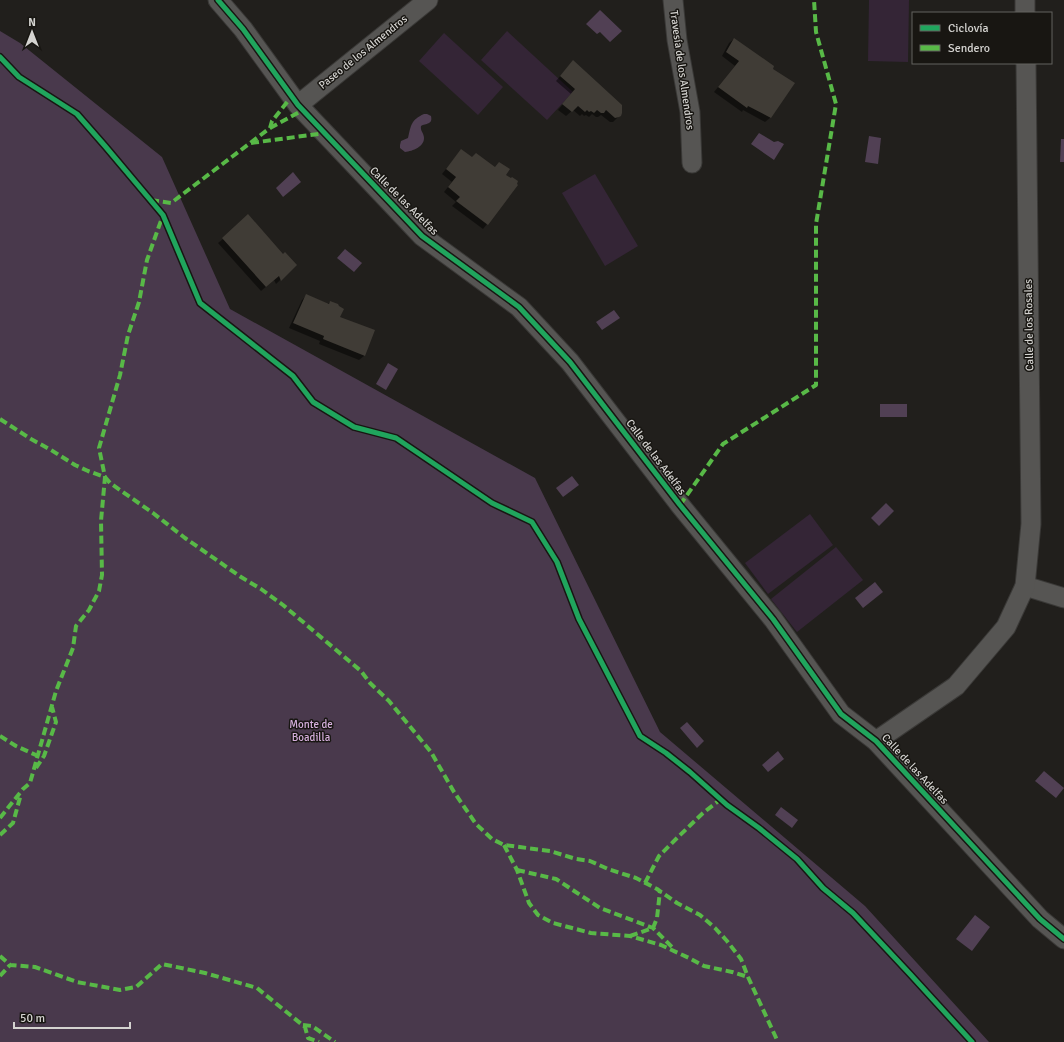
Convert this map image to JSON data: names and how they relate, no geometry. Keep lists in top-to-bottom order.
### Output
{
  "streets": {
    "street": [
      "Paseo de los Almendros",
      "Travesía de los Almendros",
      "Calle de las Adelfas",
      "Calle de los Rosales"
    ]
  },
  "crossings": [
    ["Paseo de los Almendros", "Calle de las Adelfas"],
    ["Calle de las Adelfas", "Calle de los Rosales"]
  ],
  "parks": ["Monte de Boadilla"],
  "legend": ["Ciclovía", "Sendero"],
  "scale_bar": "50 m",
  "north": "top"
}
